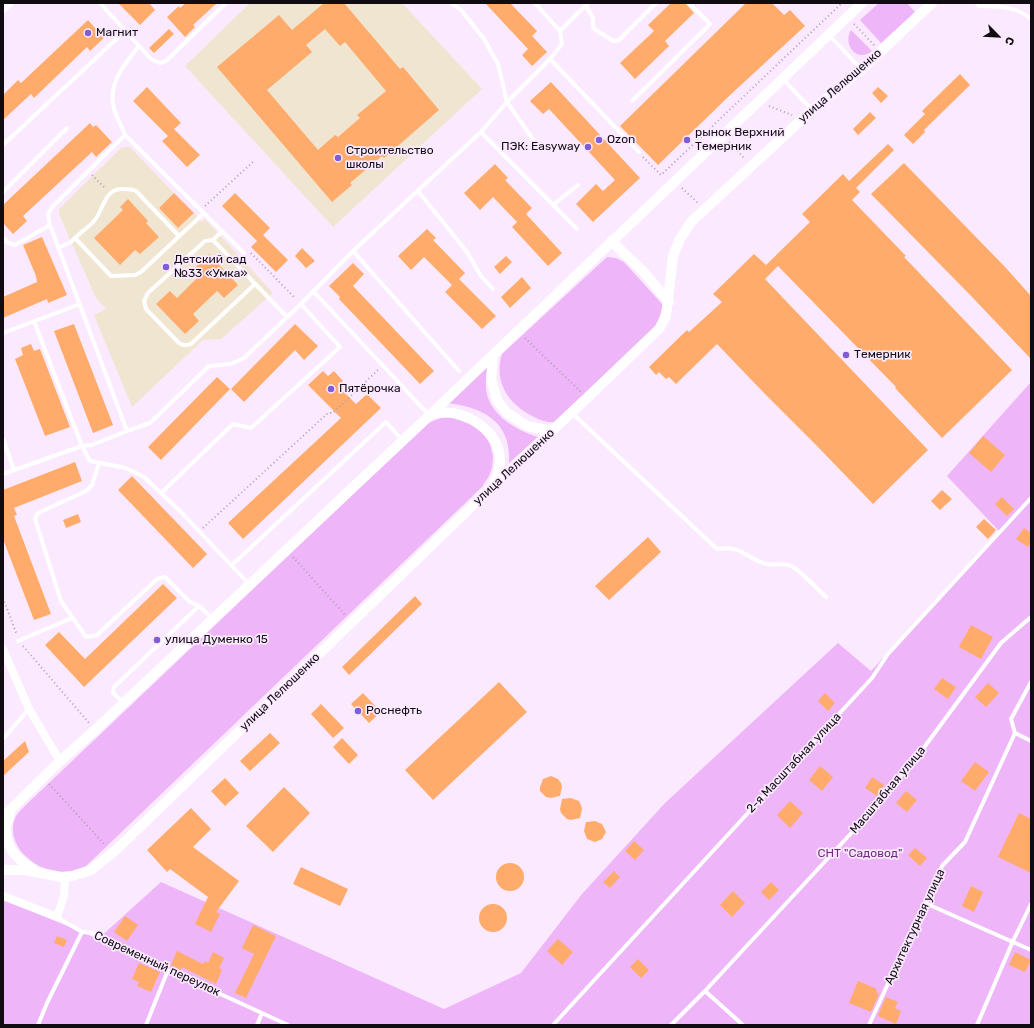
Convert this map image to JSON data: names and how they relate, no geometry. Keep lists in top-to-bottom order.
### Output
{
  "streets": {
    "street": ["улица Лелюшенко", "Современный переулок"],
    "lane": ["2-я Масштабная улица", "Масштабная улица", "Архитектурная улица"]
  },
  "parks": ["СНТ \"Садовод\""],
  "places": [
    "Магнит",
    "Ozon",
    "рынок Верхний Темерник",
    "ПЭК: Easyway",
    "Строительство школы",
    "Детский сад №33 «Умка»",
    "Темерник",
    "Пятёрочка",
    "улица Думенко 15",
    "Роснефть"
  ],
  "north": "bottom right"
}
